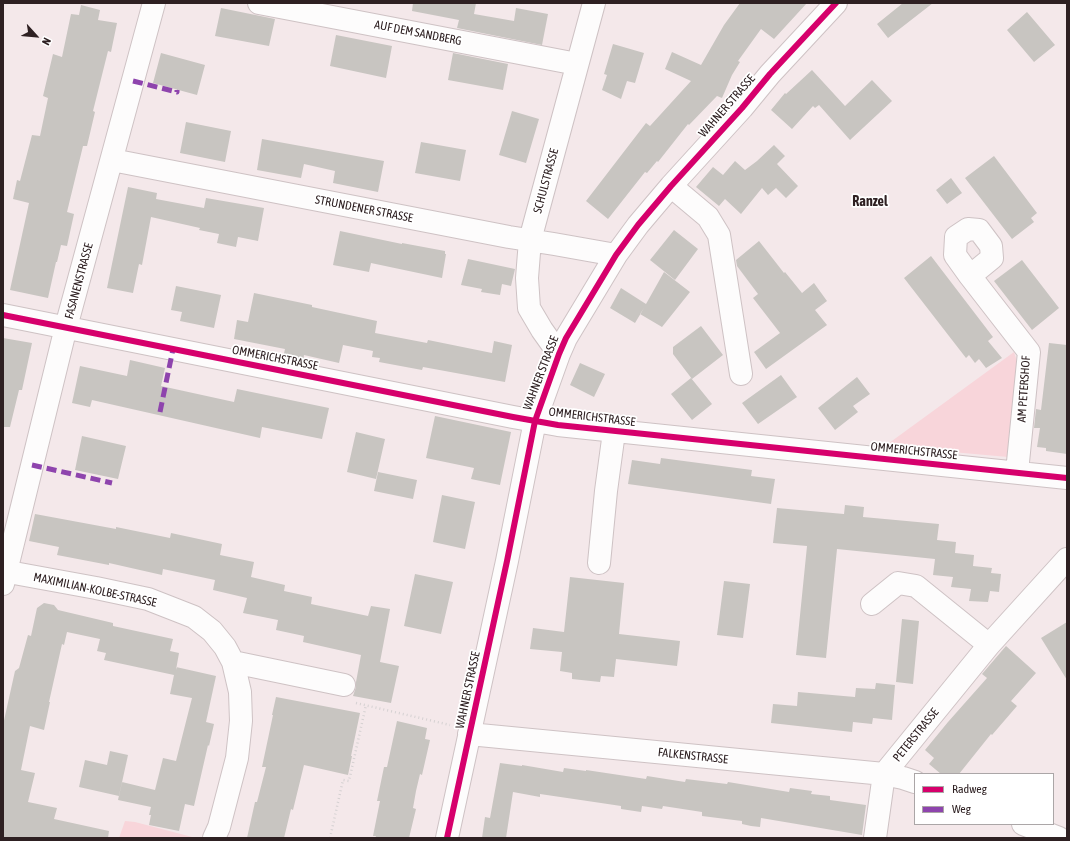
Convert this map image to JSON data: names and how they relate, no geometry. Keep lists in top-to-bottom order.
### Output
{
  "streets": {
    "street": [
      "AUF DEM SANDBERG",
      "WAHNER STRASSE",
      "SCHULSTRASSE",
      "STRUNDENER STRASSE",
      "FASANENSTRASSE",
      "OMMERICHSTRASSE",
      "AM PETERSHOF",
      "MAXIMILIAN-KOLBE-STRASSE",
      "PETERSTRASSE",
      "FALKENSTRASSE"
    ]
  },
  "crossings": [
    ["AUF DEM SANDBERG", "SCHULSTRASSE"],
    ["WAHNER STRASSE", "SCHULSTRASSE"],
    ["WAHNER STRASSE", "STRUNDENER STRASSE"],
    ["WAHNER STRASSE", "OMMERICHSTRASSE"],
    ["WAHNER STRASSE", "FALKENSTRASSE"],
    ["SCHULSTRASSE", "STRUNDENER STRASSE"],
    ["STRUNDENER STRASSE", "FASANENSTRASSE"],
    ["FASANENSTRASSE", "OMMERICHSTRASSE"],
    ["FASANENSTRASSE", "MAXIMILIAN-KOLBE-STRASSE"],
    ["OMMERICHSTRASSE", "AM PETERSHOF"],
    ["PETERSTRASSE", "FALKENSTRASSE"]
  ],
  "districts": ["Ranzel"],
  "legend": ["Radweg", "Weg"],
  "north": "bottom right"
}
